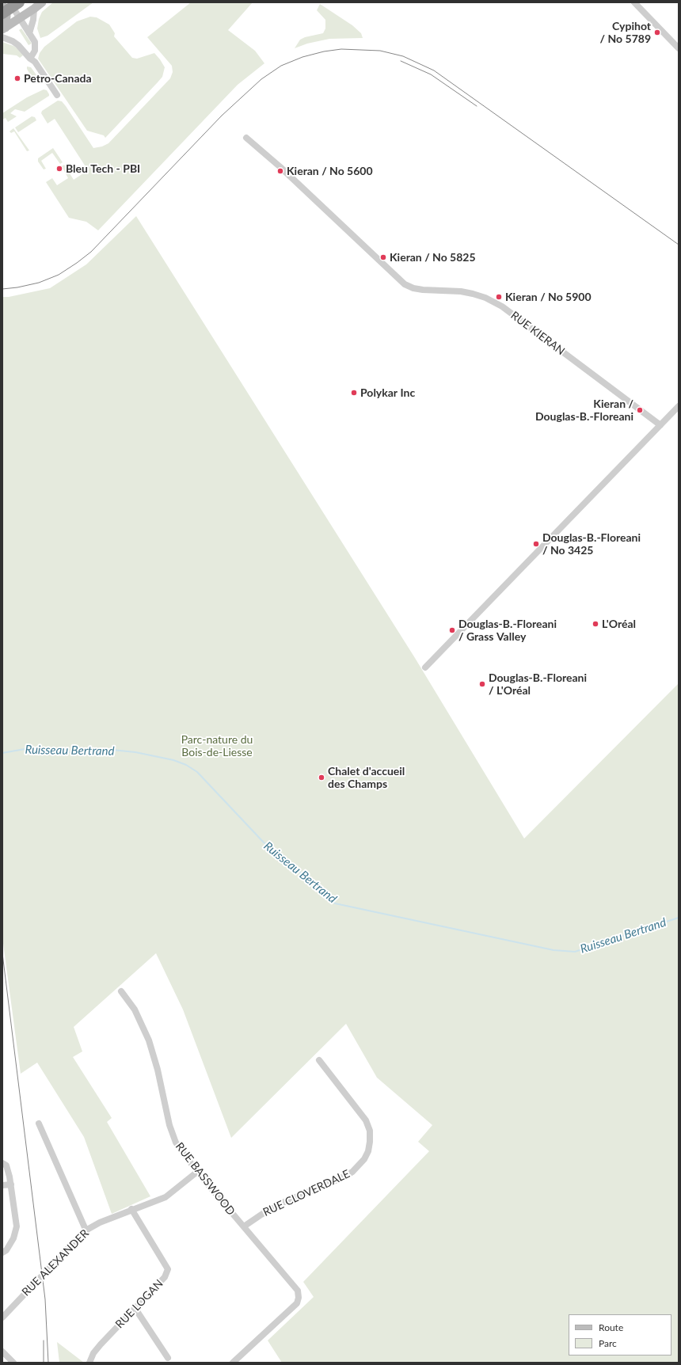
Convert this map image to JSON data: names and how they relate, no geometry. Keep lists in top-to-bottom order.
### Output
{
  "streets": {
    "street": [
      "RUE KIERAN",
      "RUE BASSWOOD",
      "RUE CLOVERDALE",
      "RUE ALEXANDER",
      "RUE LOGAN"
    ]
  },
  "crossings": [
    ["RUE BASSWOOD", "RUE CLOVERDALE"],
    ["RUE BASSWOOD", "RUE ALEXANDER"],
    ["RUE ALEXANDER", "RUE LOGAN"]
  ],
  "water": ["Ruisseau Bertrand"],
  "parks": ["Parc-nature du Bois-de-Liesse"],
  "places": [
    "Cypihot / No 5789",
    "Petro-Canada",
    "Bleu Tech - PBI",
    "Kieran / No 5600",
    "Kieran / No 5825",
    "Kieran / No 5900",
    "Polykar Inc",
    "Kieran / Douglas-B.-Floreani",
    "Douglas-B.-Floreani / No 3425",
    "L'Oréal",
    "Douglas-B.-Floreani / Grass Valley",
    "Douglas-B.-Floreani / L'Oréal",
    "Chalet d'accueil des Champs"
  ],
  "legend": ["Route", "Parc"]
}
